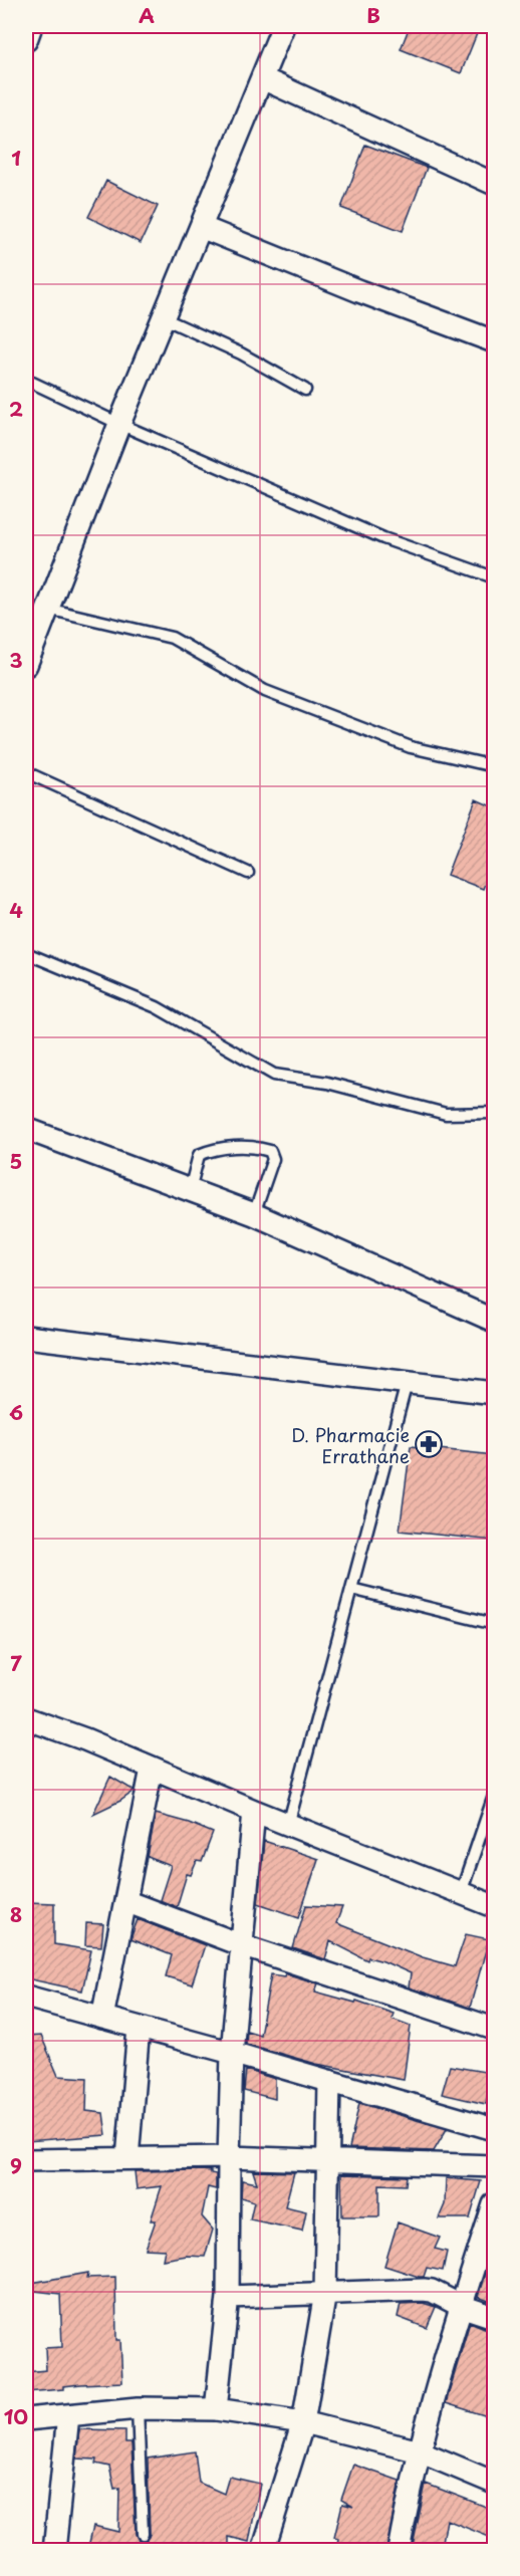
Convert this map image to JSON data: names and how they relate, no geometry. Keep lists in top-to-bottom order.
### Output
{
  "places": {
    "pharmacy": ["D. Pharmacie Errathane"]
  },
  "grid": {
    "columns": ["A", "B"],
    "rows": [
      "1",
      "2",
      "3",
      "4",
      "5",
      "6",
      "7",
      "8",
      "9",
      "10"
    ]
  }
}
